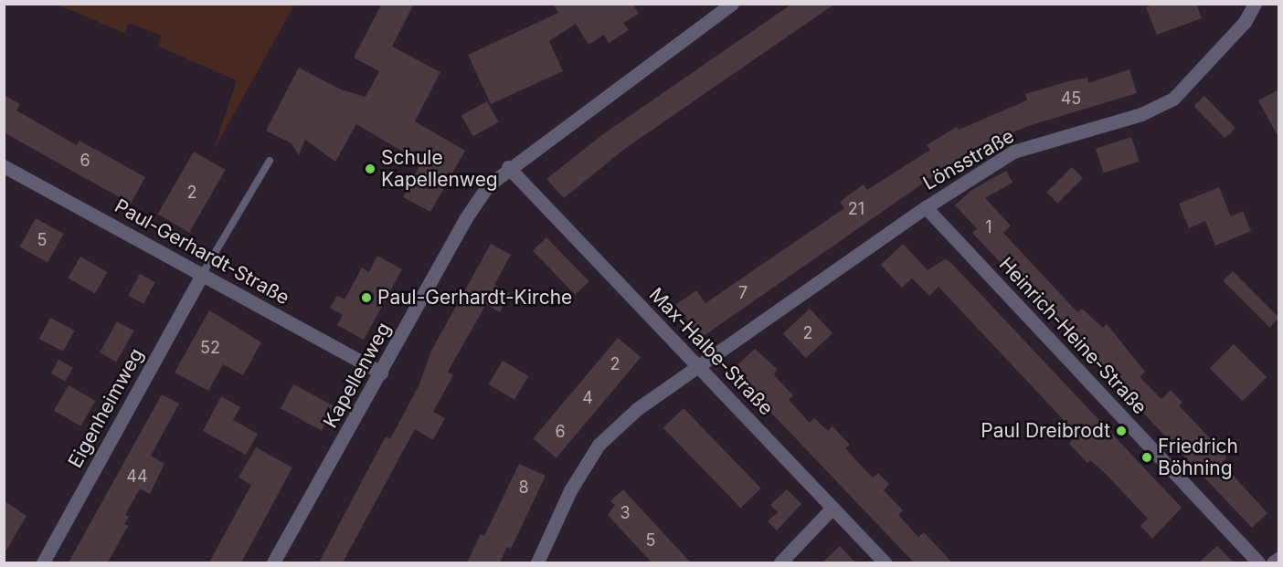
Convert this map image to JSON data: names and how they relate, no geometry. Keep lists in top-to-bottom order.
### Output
{
  "streets": {
    "street": [
      "Lönsstraße",
      "Paul-Gerhardt-Straße",
      "Heinrich-Heine-Straße",
      "Max-Halbe-Straße",
      "Kapellenweg",
      "Eigenheimweg"
    ]
  },
  "crossings": [
    ["Lönsstraße", "Heinrich-Heine-Straße"],
    ["Lönsstraße", "Max-Halbe-Straße"],
    ["Paul-Gerhardt-Straße", "Kapellenweg"],
    ["Paul-Gerhardt-Straße", "Eigenheimweg"],
    ["Max-Halbe-Straße", "Kapellenweg"]
  ],
  "places": [
    "Schule Kapellenweg",
    "Paul-Gerhardt-Kirche",
    "Paul Dreibrodt",
    "Friedrich Böhning"
  ],
  "house_numbers": [
    "45",
    "6",
    "2",
    "21",
    "1",
    "5",
    "7",
    "2",
    "52",
    "2",
    "4",
    "6",
    "44",
    "8",
    "3",
    "5"
  ]
}
